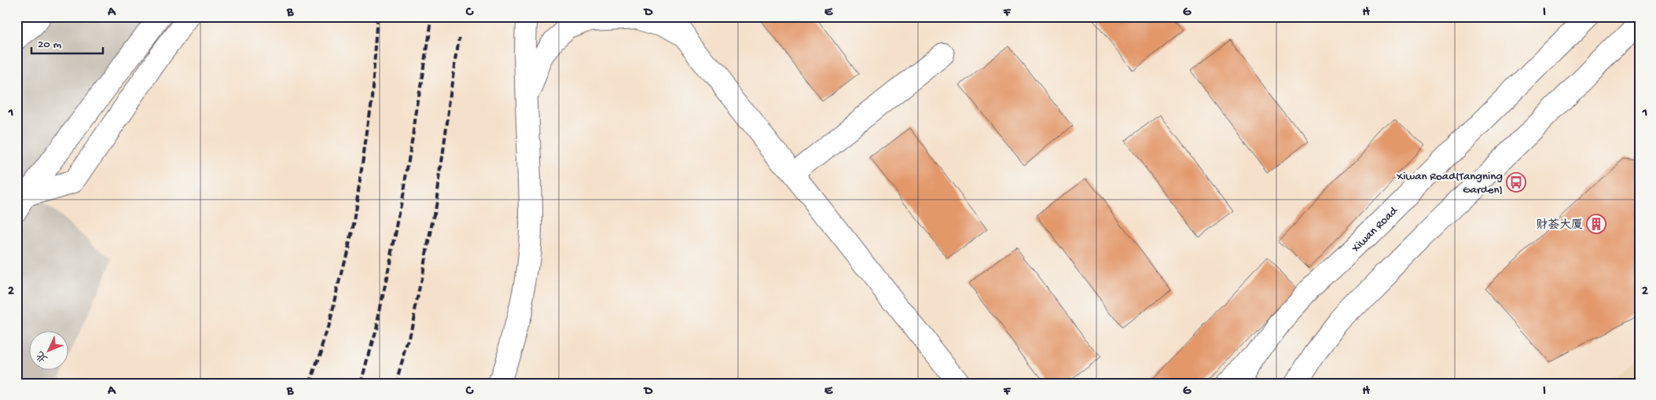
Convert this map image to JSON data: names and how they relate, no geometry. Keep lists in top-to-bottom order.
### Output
{
  "streets": {
    "street": ["Xiwan Road"]
  },
  "places": {
    "bus stop": ["Xiwan Road(Tangning Garden)"],
    "building": ["财荟大厦"]
  },
  "scale_bar": "20 m",
  "north": "bottom left",
  "grid": {
    "columns": [
      "A",
      "B",
      "C",
      "D",
      "E",
      "F",
      "G",
      "H",
      "I"
    ],
    "rows": ["1", "2"]
  }
}
